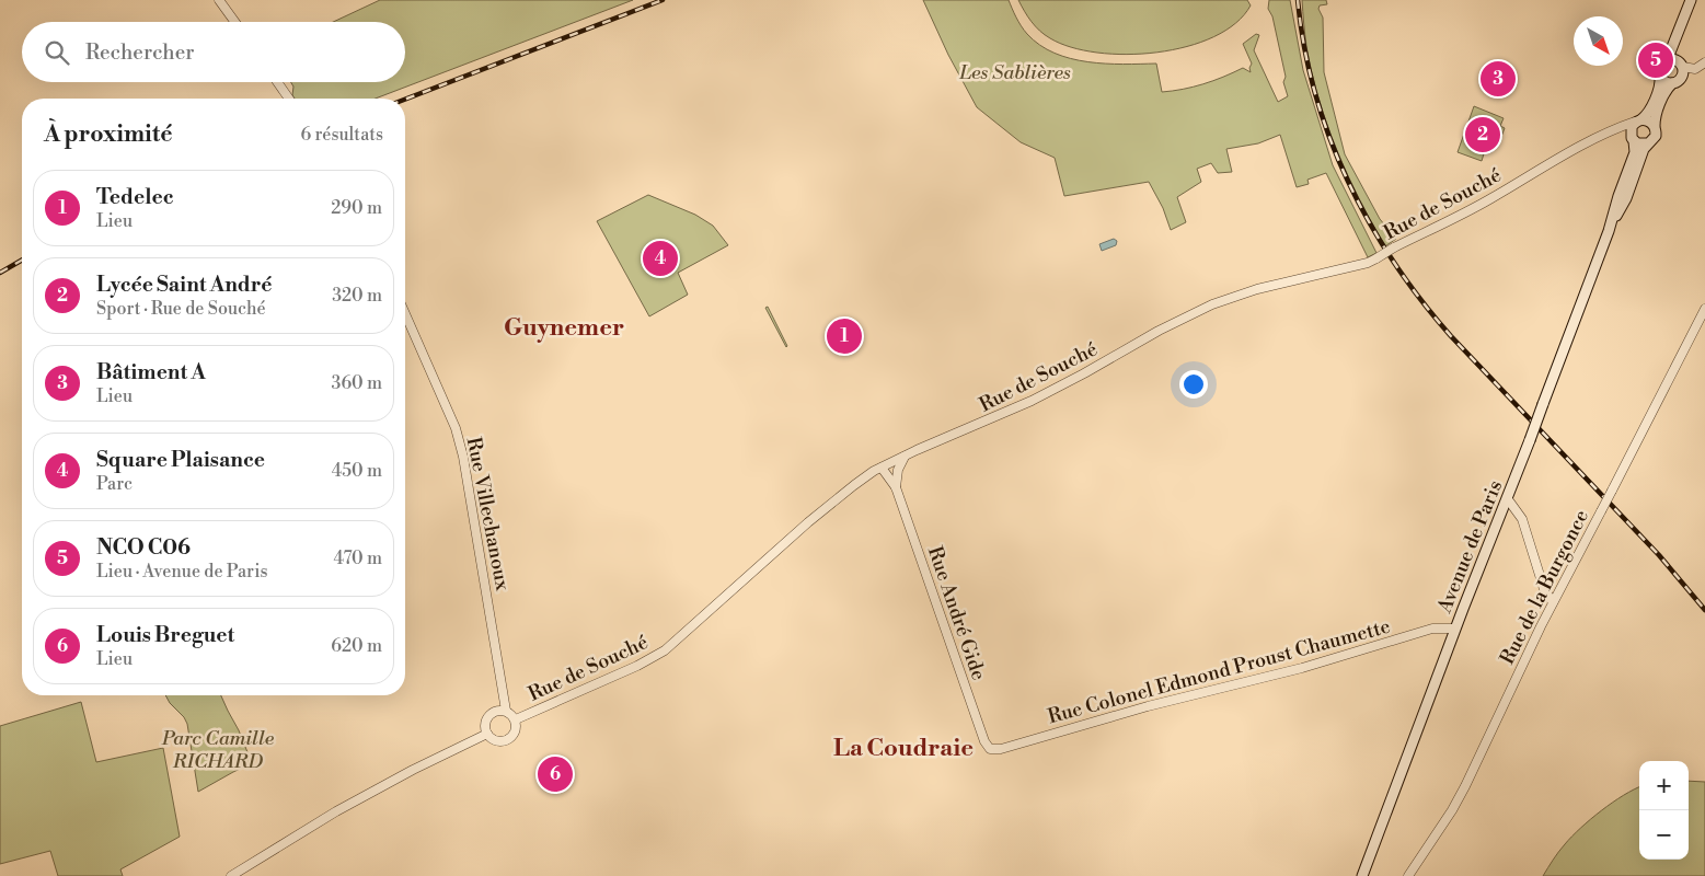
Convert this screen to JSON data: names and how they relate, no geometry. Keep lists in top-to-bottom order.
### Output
{
  "streets": {
    "main road": ["Avenue de Paris"],
    "street": [
      "Rue de Souché",
      "Rue Villechanoux",
      "Rue de la Burgonce",
      "Rue André Gide",
      "Rue Colonel Edmond Proust Chaumette"
    ]
  },
  "crossings": [
    ["Rue de Souché", "Rue Villechanoux"],
    ["Rue de Souché", "Avenue de Paris"],
    ["Rue de Souché", "Rue André Gide"],
    ["Avenue de Paris", "Rue Colonel Edmond Proust Chaumette"],
    ["Rue André Gide", "Rue Colonel Edmond Proust Chaumette"]
  ],
  "districts": ["Guynemer", "La Coudraie"],
  "parks": ["Les Sablières", "Parc Camille RICHARD"],
  "north": "bottom right",
  "page": {
    "search": "Rechercher",
    "pins": [
      "5",
      "3",
      "2",
      "4",
      "1",
      "6"
    ],
    "heading": ["À proximité", "6 résultats"],
    "list": [
      {
        "mark": "1",
        "name": "Tedelec",
        "note": "Lieu",
        "value": "290 m"
      },
      {
        "mark": "2",
        "name": "Lycée Saint André",
        "note": "Sport · Rue de Souché",
        "value": "320 m"
      },
      {
        "mark": "3",
        "name": "Bâtiment A",
        "note": "Lieu",
        "value": "360 m"
      },
      {
        "mark": "4",
        "name": "Square Plaisance",
        "note": "Parc",
        "value": "450 m"
      },
      {
        "mark": "5",
        "name": "NCO C06",
        "note": "Lieu · Avenue de Paris",
        "value": "470 m"
      },
      {
        "mark": "6",
        "name": "Louis Breguet",
        "note": "Lieu",
        "value": "620 m"
      }
    ],
    "map_buttons": ["+", "−"]
  }
}
